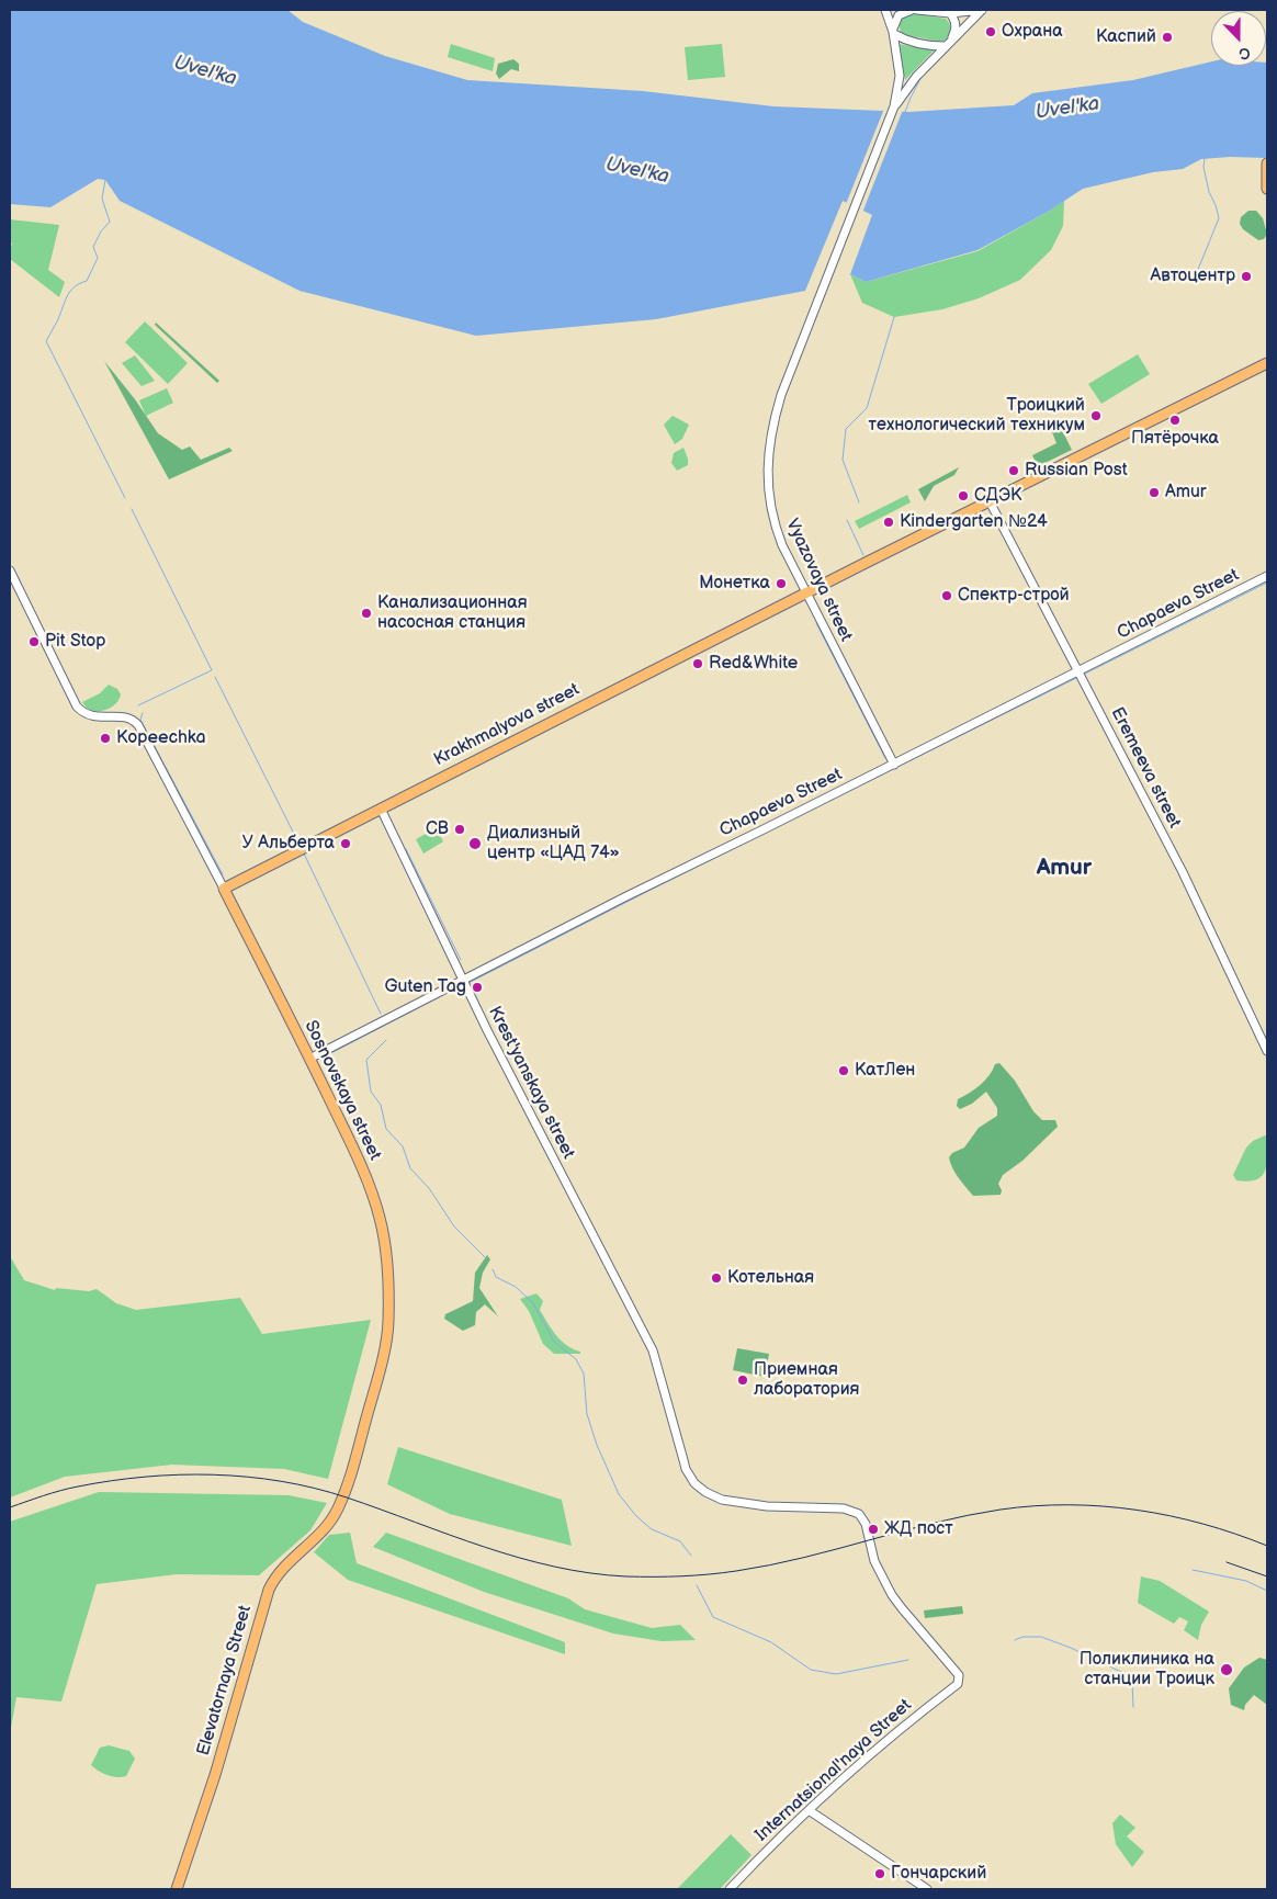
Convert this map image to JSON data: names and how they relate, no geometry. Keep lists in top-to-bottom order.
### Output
{
  "streets": {
    "main road": ["Krakhmalyova street", "Sosnovskaya street", "Elevatornaya Street"],
    "street": [
      "Vyazovaya street",
      "Chapaeva Street",
      "Eremeeva street",
      "Krest'yanskaya street",
      "Internatsional'naya Street"
    ]
  },
  "crossings": [
    ["Vyazovaya street", "Chapaeva Street"],
    ["Vyazovaya street", "Krakhmalyova street"],
    ["Chapaeva Street", "Eremeeva street"],
    ["Chapaeva Street", "Krest'yanskaya street"],
    ["Chapaeva Street", "Sosnovskaya street"],
    ["Krakhmalyova street", "Krest'yanskaya street"],
    ["Krakhmalyova street", "Sosnovskaya street"],
    ["Krest'yanskaya street", "Internatsional'naya Street"],
    ["Sosnovskaya street", "Elevatornaya Street"]
  ],
  "districts": ["Amur"],
  "water": ["Uvel'ka"],
  "places": [
    "Охрана",
    "Каспий",
    "Автоцентр",
    "Троицкий технологический техникум",
    "Пятёрочка",
    "Russian Post",
    "Amur",
    "СДЭК",
    "Kindergarten №24",
    "Монетка",
    "Спектр-строй",
    "Канализационная насосная станция",
    "Pit Stop",
    "Red&White",
    "Kopeechka",
    "СВ",
    "У Альберта",
    "Диализный центр «ЦАД 74»",
    "Guten Tag",
    "КатЛен",
    "Котельная",
    "Приемная лаборатория",
    "ЖД пост",
    "Поликлиника на станции Троицк",
    "Гончарский"
  ],
  "north": "bottom"
}
